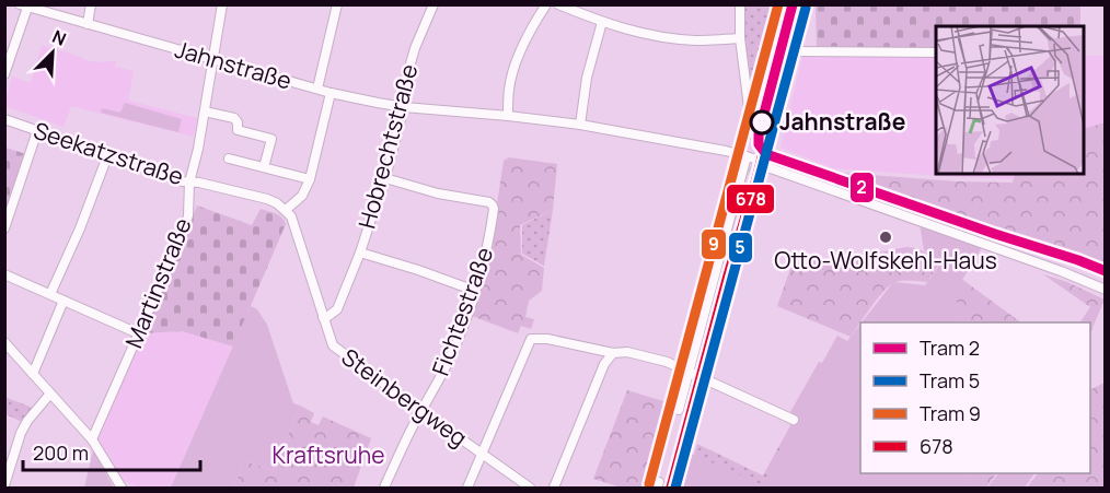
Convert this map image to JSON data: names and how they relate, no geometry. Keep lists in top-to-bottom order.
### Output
{
  "streets": {
    "street": [
      "Jahnstraße",
      "Hobrechtstraße",
      "Seekatzstraße",
      "Martinstraße",
      "Fichtestraße",
      "Steinbergweg"
    ]
  },
  "crossings": [
    ["Jahnstraße", "Hobrechtstraße"],
    ["Jahnstraße", "Martinstraße"],
    ["Hobrechtstraße", "Fichtestraße"],
    ["Hobrechtstraße", "Steinbergweg"],
    ["Seekatzstraße", "Martinstraße"],
    ["Seekatzstraße", "Steinbergweg"],
    ["Fichtestraße", "Steinbergweg"]
  ],
  "parks": ["Kraftsruhe"],
  "places": ["Jahnstraße", "Otto-Wolfskehl-Haus"],
  "lines": [
    "tram line 2",
    "tram line 9",
    "transit line 678",
    "tram line 5"
  ],
  "legend": [
    "Tram 2",
    "Tram 5",
    "Tram 9",
    "678"
  ],
  "scale_bar": "200 m",
  "north": "top right"
}
